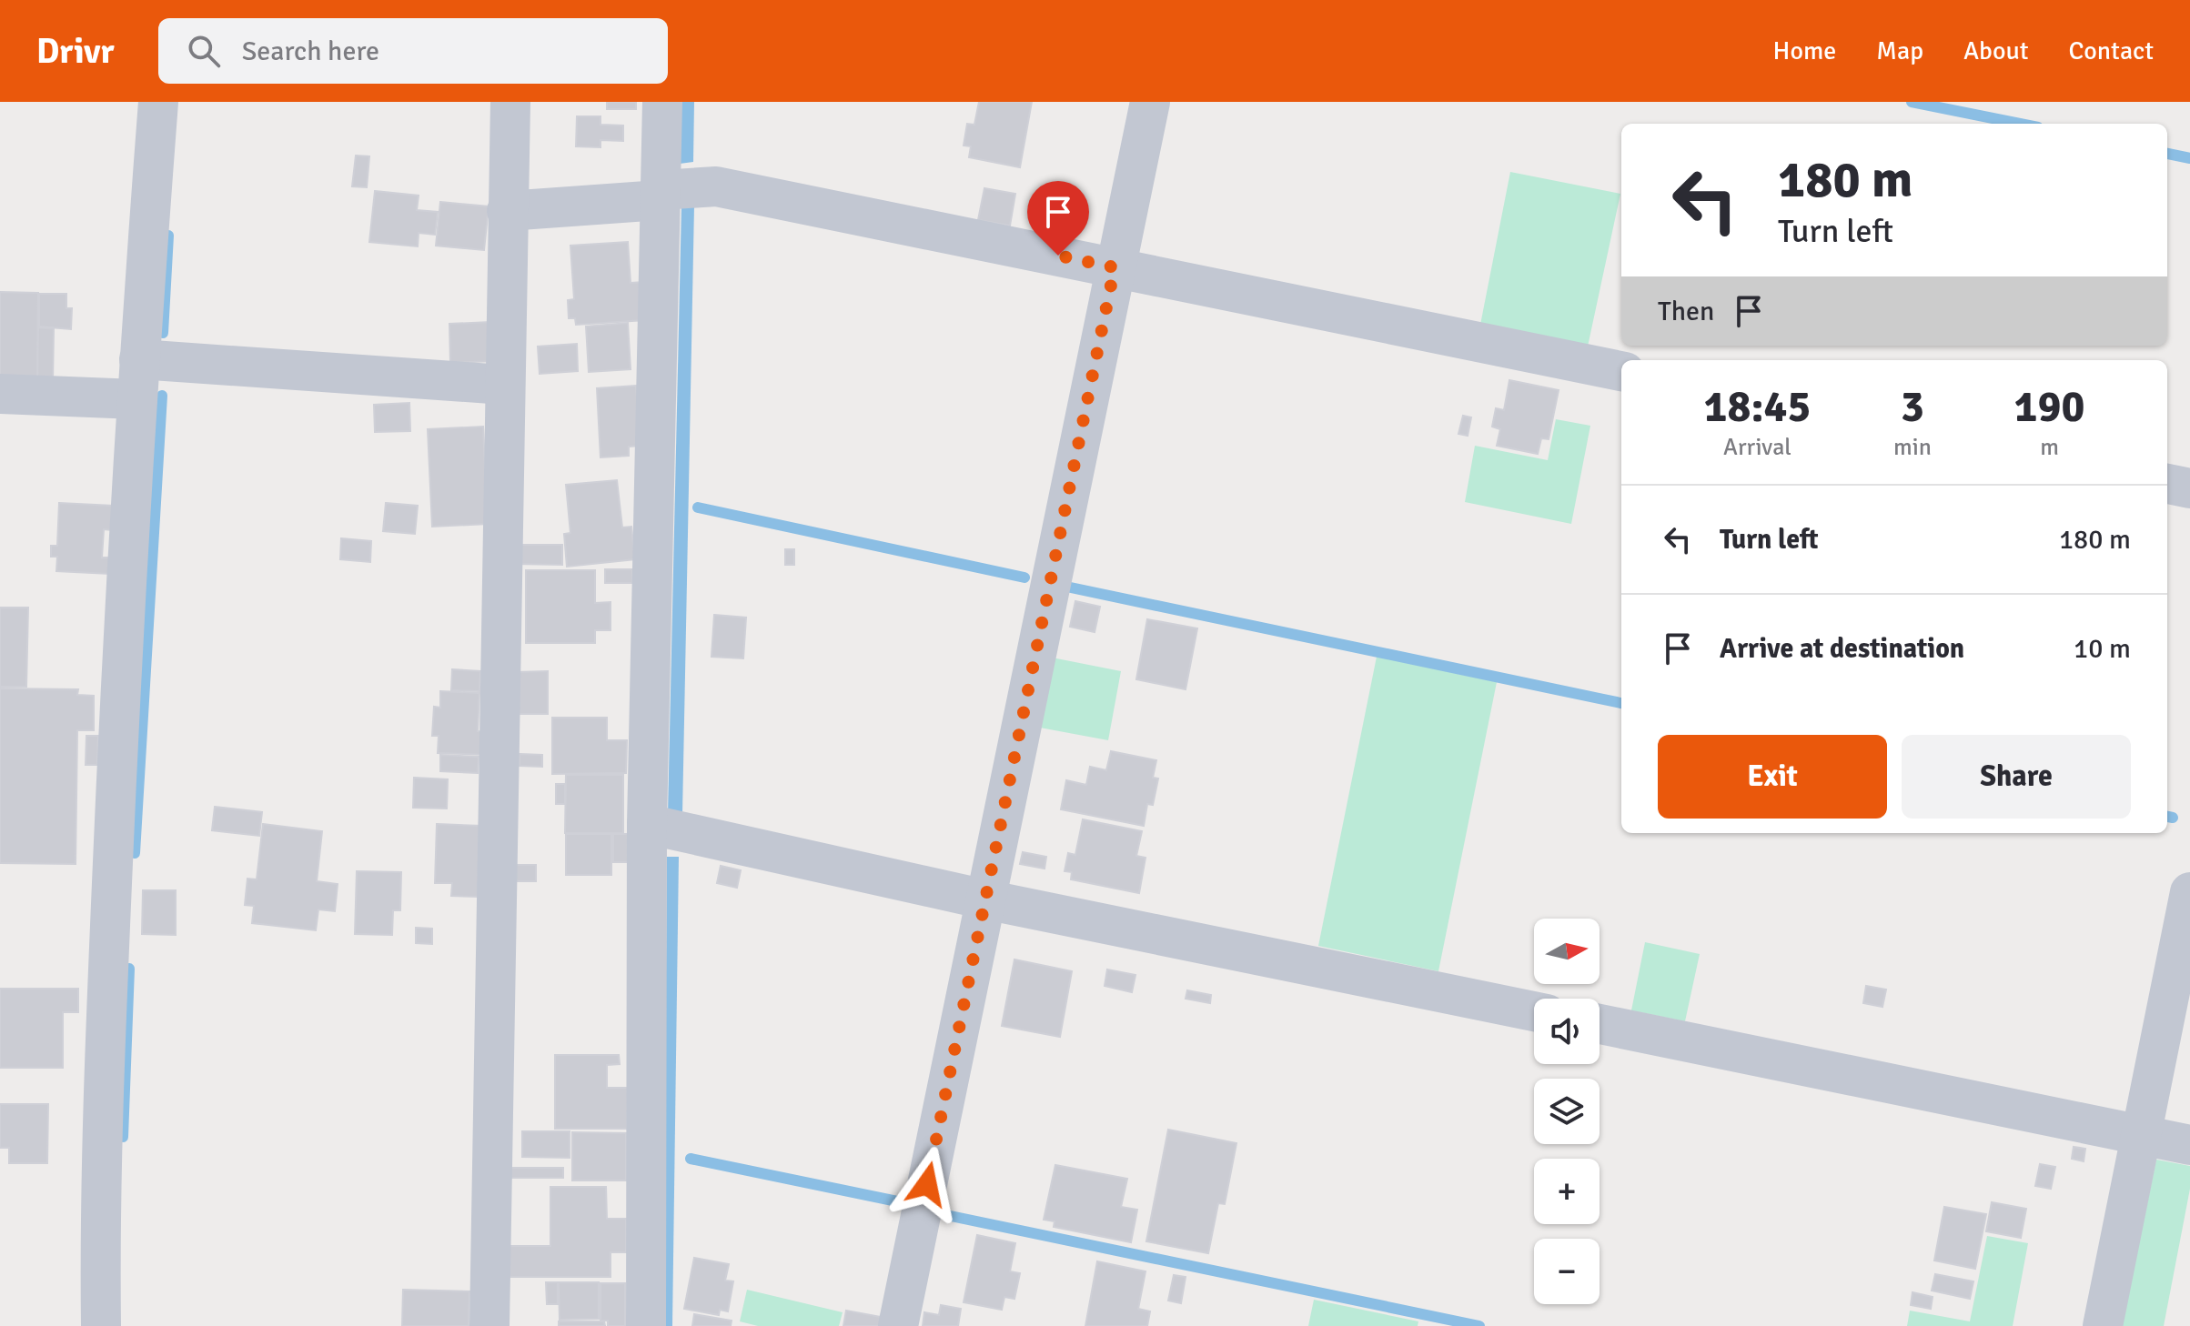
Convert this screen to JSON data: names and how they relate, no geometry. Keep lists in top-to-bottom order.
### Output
{
  "north": "right",
  "page": {
    "header": "Drivr",
    "search": "Search here",
    "nav": [
      "Home",
      "Map",
      "About",
      "Contact"
    ],
    "turn": ["180 m", "Turn left"],
    "then": "Then",
    "eta": [
      "18:45",
      "Arrival",
      "3",
      "min",
      "190",
      "m"
    ],
    "list": [
      {
        "name": "Turn left",
        "value": "180 m"
      },
      {
        "name": "Arrive at destination",
        "value": "10 m"
      }
    ],
    "buttons": ["Exit", "Share"],
    "map_buttons": ["+", "−"]
  }
}
